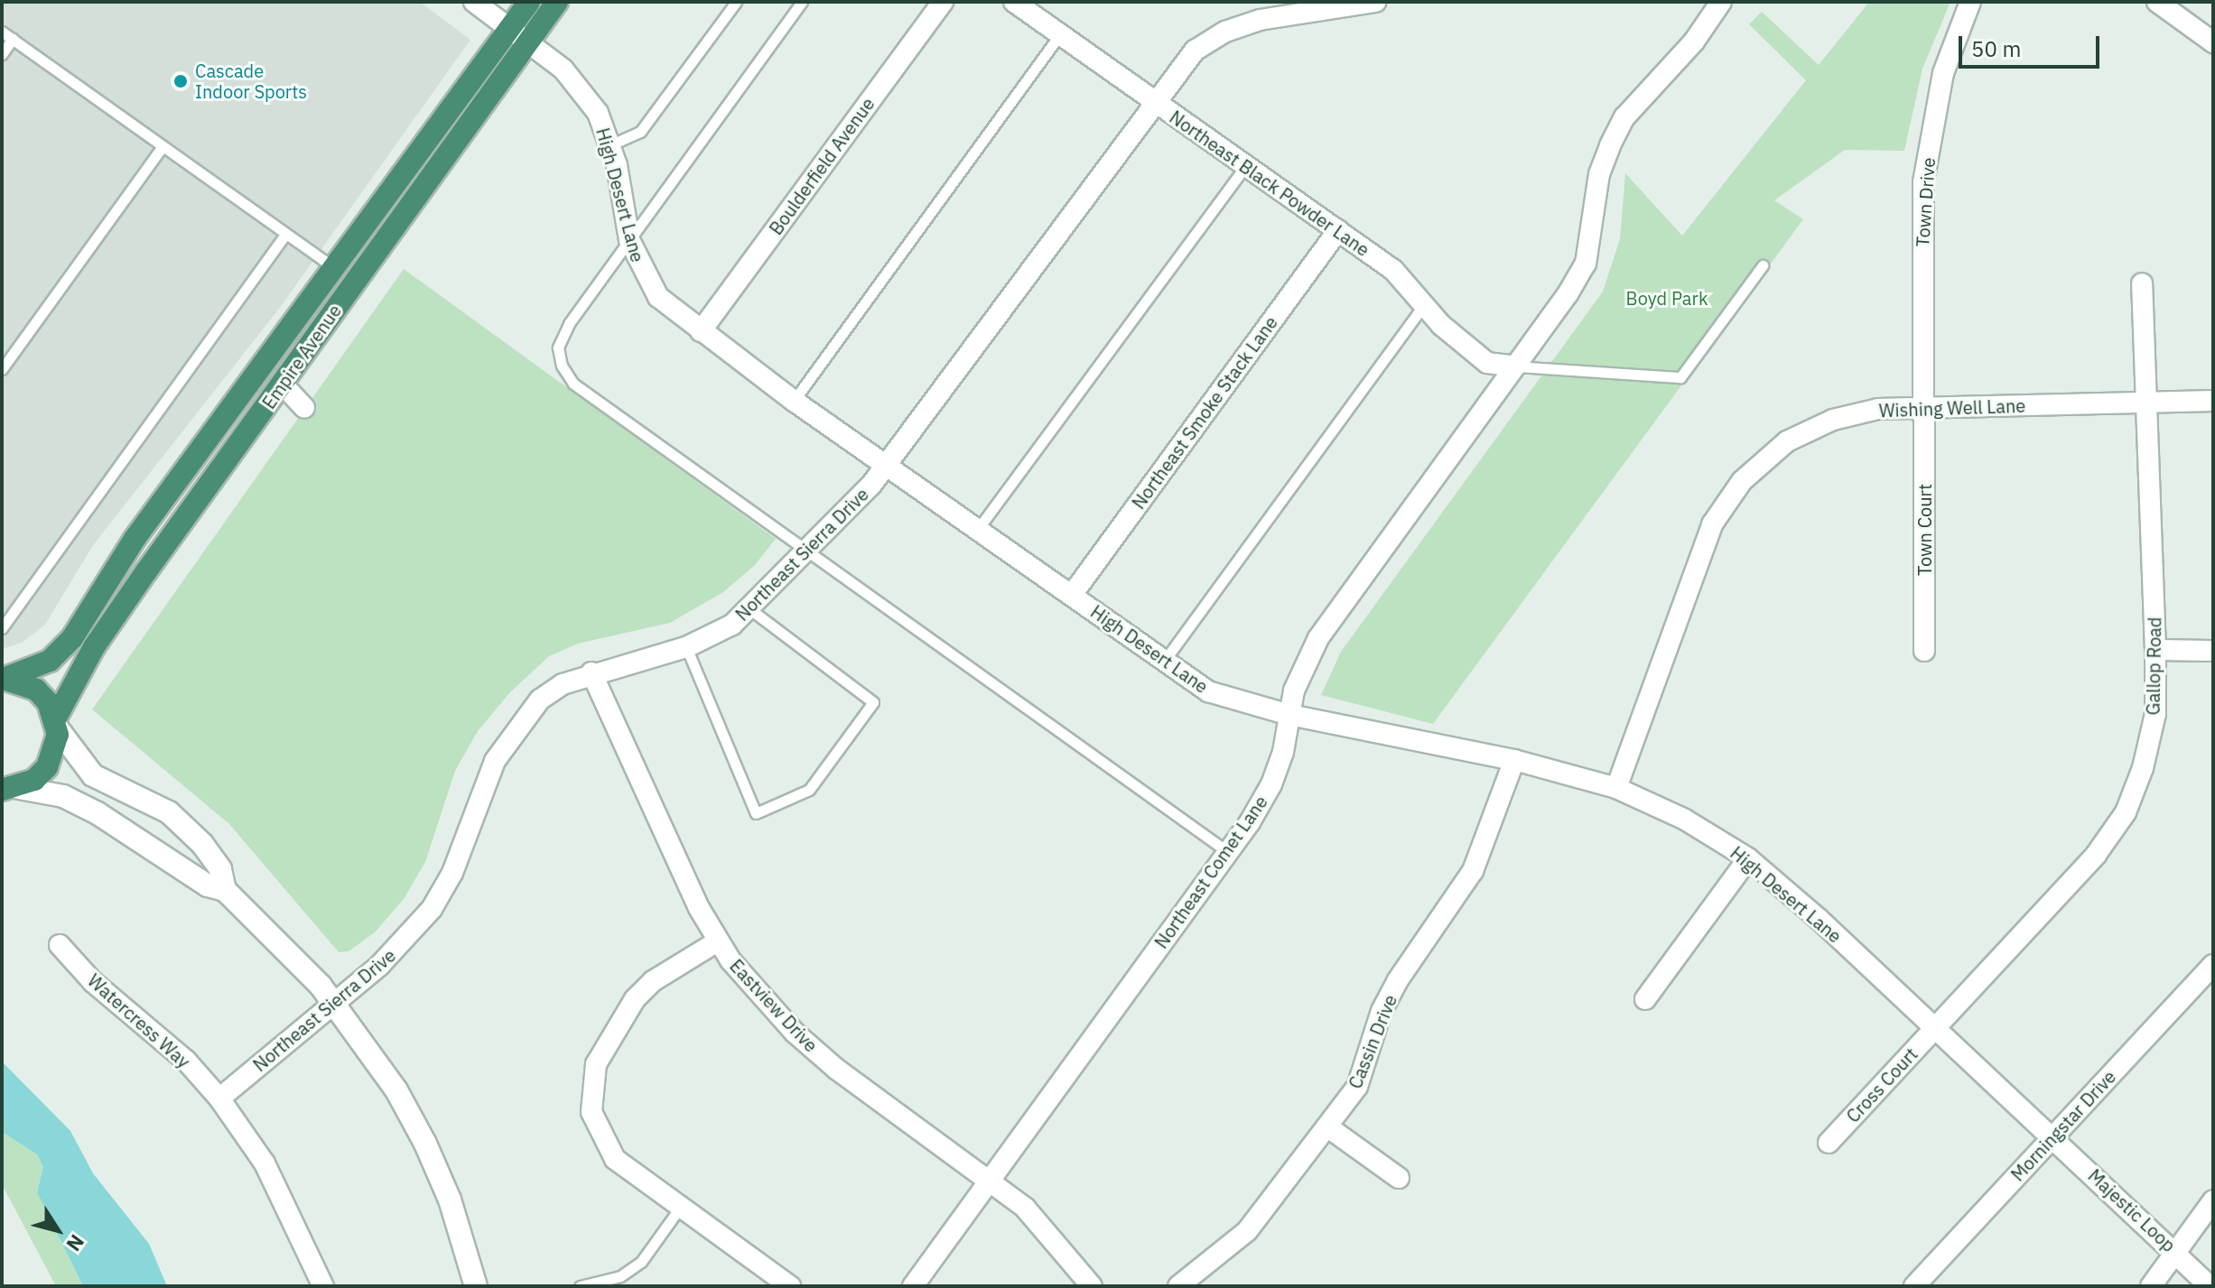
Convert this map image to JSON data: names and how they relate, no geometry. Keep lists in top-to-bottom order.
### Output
{
  "streets": {
    "highway": ["Empire Avenue"],
    "street": [
      "Boulderfield Avenue",
      "Northeast Black Powder Lane",
      "High Desert Lane",
      "Town Drive",
      "Wishing Well Lane",
      "Northeast Smoke Stack Lane",
      "Town Court",
      "Northeast Sierra Drive",
      "Gallop Road",
      "Northeast Comet Lane",
      "Eastview Drive",
      "Watercress Way",
      "Cassin Drive",
      "Cross Court",
      "Morningstar Drive",
      "Majestic Loop"
    ]
  },
  "crossings": [
    ["Boulderfield Avenue", "High Desert Lane"],
    ["Northeast Black Powder Lane", "Northeast Smoke Stack Lane"],
    ["Northeast Black Powder Lane", "Northeast Sierra Drive"],
    ["Northeast Black Powder Lane", "Northeast Comet Lane"],
    ["High Desert Lane", "Empire Avenue"],
    ["High Desert Lane", "Wishing Well Lane"],
    ["High Desert Lane", "Northeast Smoke Stack Lane"],
    ["High Desert Lane", "Northeast Sierra Drive"],
    ["High Desert Lane", "Gallop Road"],
    ["High Desert Lane", "Northeast Comet Lane"],
    ["High Desert Lane", "Cassin Drive"],
    ["High Desert Lane", "Cross Court"],
    ["High Desert Lane", "Morningstar Drive"],
    ["High Desert Lane", "Majestic Loop"],
    ["Town Drive", "Wishing Well Lane"],
    ["Town Drive", "Town Court"],
    ["Wishing Well Lane", "Town Court"],
    ["Wishing Well Lane", "Gallop Road"],
    ["Northeast Sierra Drive", "Eastview Drive"],
    ["Northeast Sierra Drive", "Watercress Way"],
    ["Gallop Road", "Cross Court"],
    ["Northeast Comet Lane", "Eastview Drive"],
    ["Morningstar Drive", "Majestic Loop"]
  ],
  "parks": ["Boyd Park"],
  "places": ["Cascade Indoor Sports"],
  "scale_bar": "50 m",
  "north": "bottom right"
}
